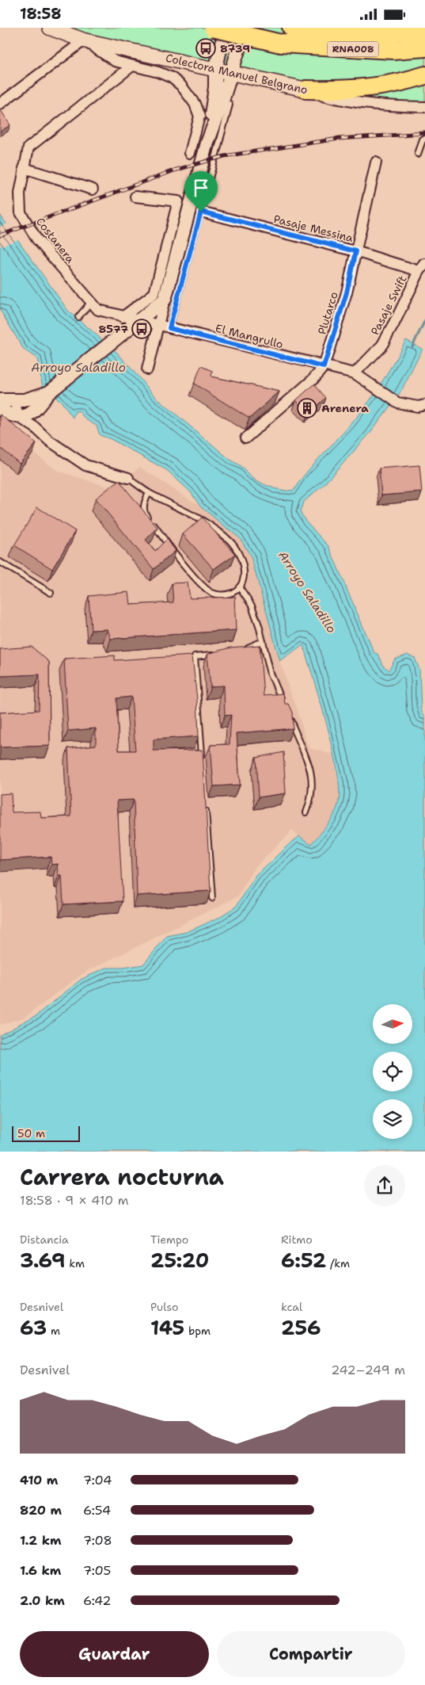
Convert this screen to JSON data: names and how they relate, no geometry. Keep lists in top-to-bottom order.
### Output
{
  "streets": {
    "highway": ["RNA008"],
    "main road": ["Colectora Manuel Belgrano"],
    "street": [
      "Pasaje Messina",
      "Costanera",
      "Pasaje Swift",
      "Plutarco",
      "El Mangrullo"
    ]
  },
  "crossings": [
    ["Pasaje Messina", "Pasaje Swift"],
    ["Pasaje Messina", "Plutarco"],
    ["Costanera", "El Mangrullo"],
    ["Pasaje Swift", "El Mangrullo"],
    ["Plutarco", "El Mangrullo"]
  ],
  "water": ["Arroyo Saladillo"],
  "places": {
    "bus stop": ["8739", "8577"],
    "building": ["Arenera"]
  },
  "scale_bar": "50 m",
  "north": "right",
  "page": {
    "status": "18:58",
    "scale": "50 m",
    "heading": ["Carrera nocturna", "18:58 · 9 × 410 m"],
    "stats": [
      ["Distancia", "3.69 km"],
      ["Tiempo", "25:20"],
      ["Ritmo", "6:52 /km"],
      ["Desnivel", "63 m"],
      ["Pulso", "145 bpm"],
      ["kcal", "256"]
    ],
    "chart": ["Desnivel", "242–249 m"],
    "list": [
      {
        "name": "410 m",
        "note": "7:04"
      },
      {
        "name": "820 m",
        "note": "6:54"
      },
      {
        "name": "1.2 km",
        "note": "7:08"
      },
      {
        "name": "1.6 km",
        "note": "7:05"
      },
      {
        "name": "2.0 km",
        "note": "6:42"
      }
    ],
    "buttons": ["Guardar", "Compartir"]
  }
}
